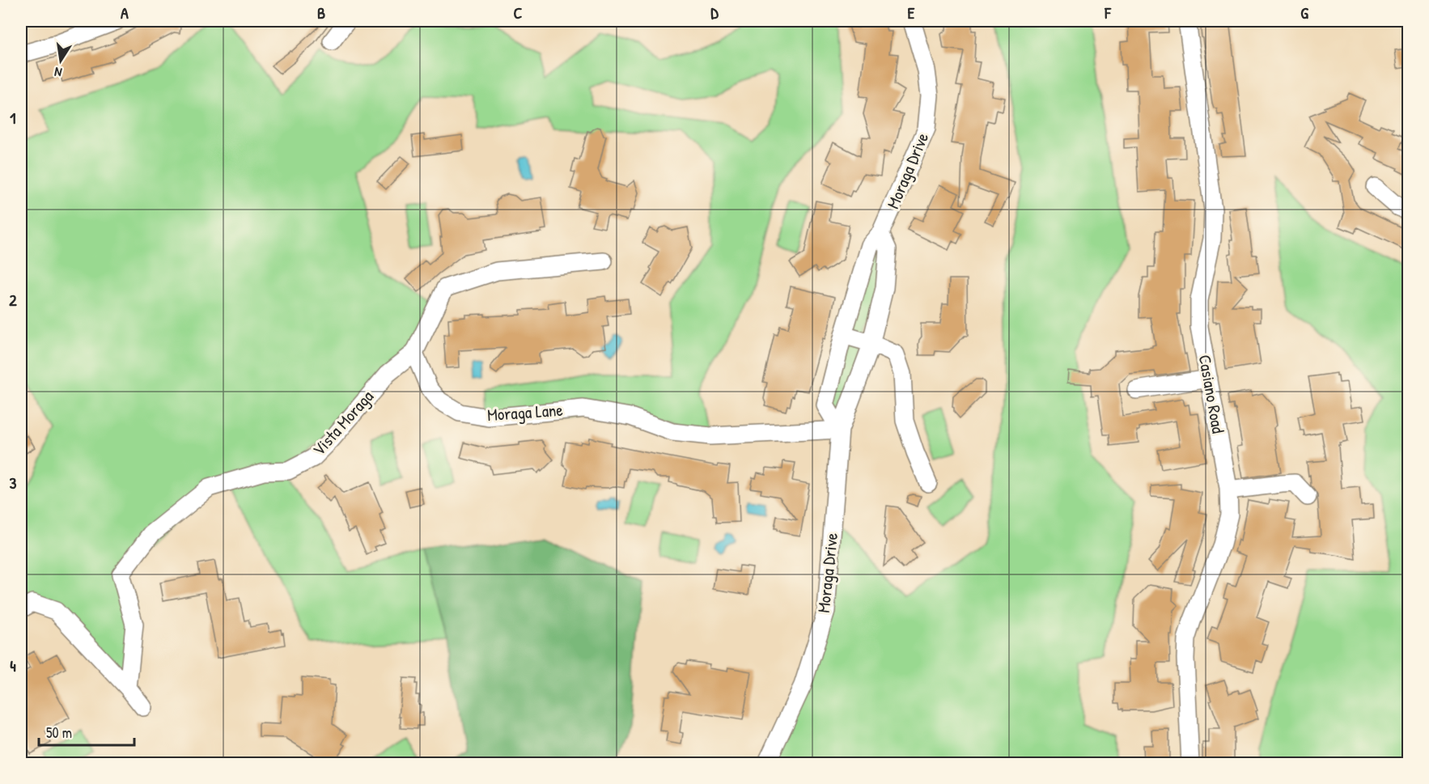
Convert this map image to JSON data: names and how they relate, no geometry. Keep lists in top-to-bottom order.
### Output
{
  "streets": {
    "street": [
      "Moraga Drive",
      "Casiano Road",
      "Moraga Lane",
      "Vista Moraga"
    ]
  },
  "crossings": [
    ["Moraga Drive", "Moraga Lane"],
    ["Moraga Lane", "Vista Moraga"]
  ],
  "scale_bar": "50 m",
  "north": "bottom",
  "grid": {
    "columns": [
      "A",
      "B",
      "C",
      "D",
      "E",
      "F",
      "G"
    ],
    "rows": [
      "1",
      "2",
      "3",
      "4"
    ]
  }
}
